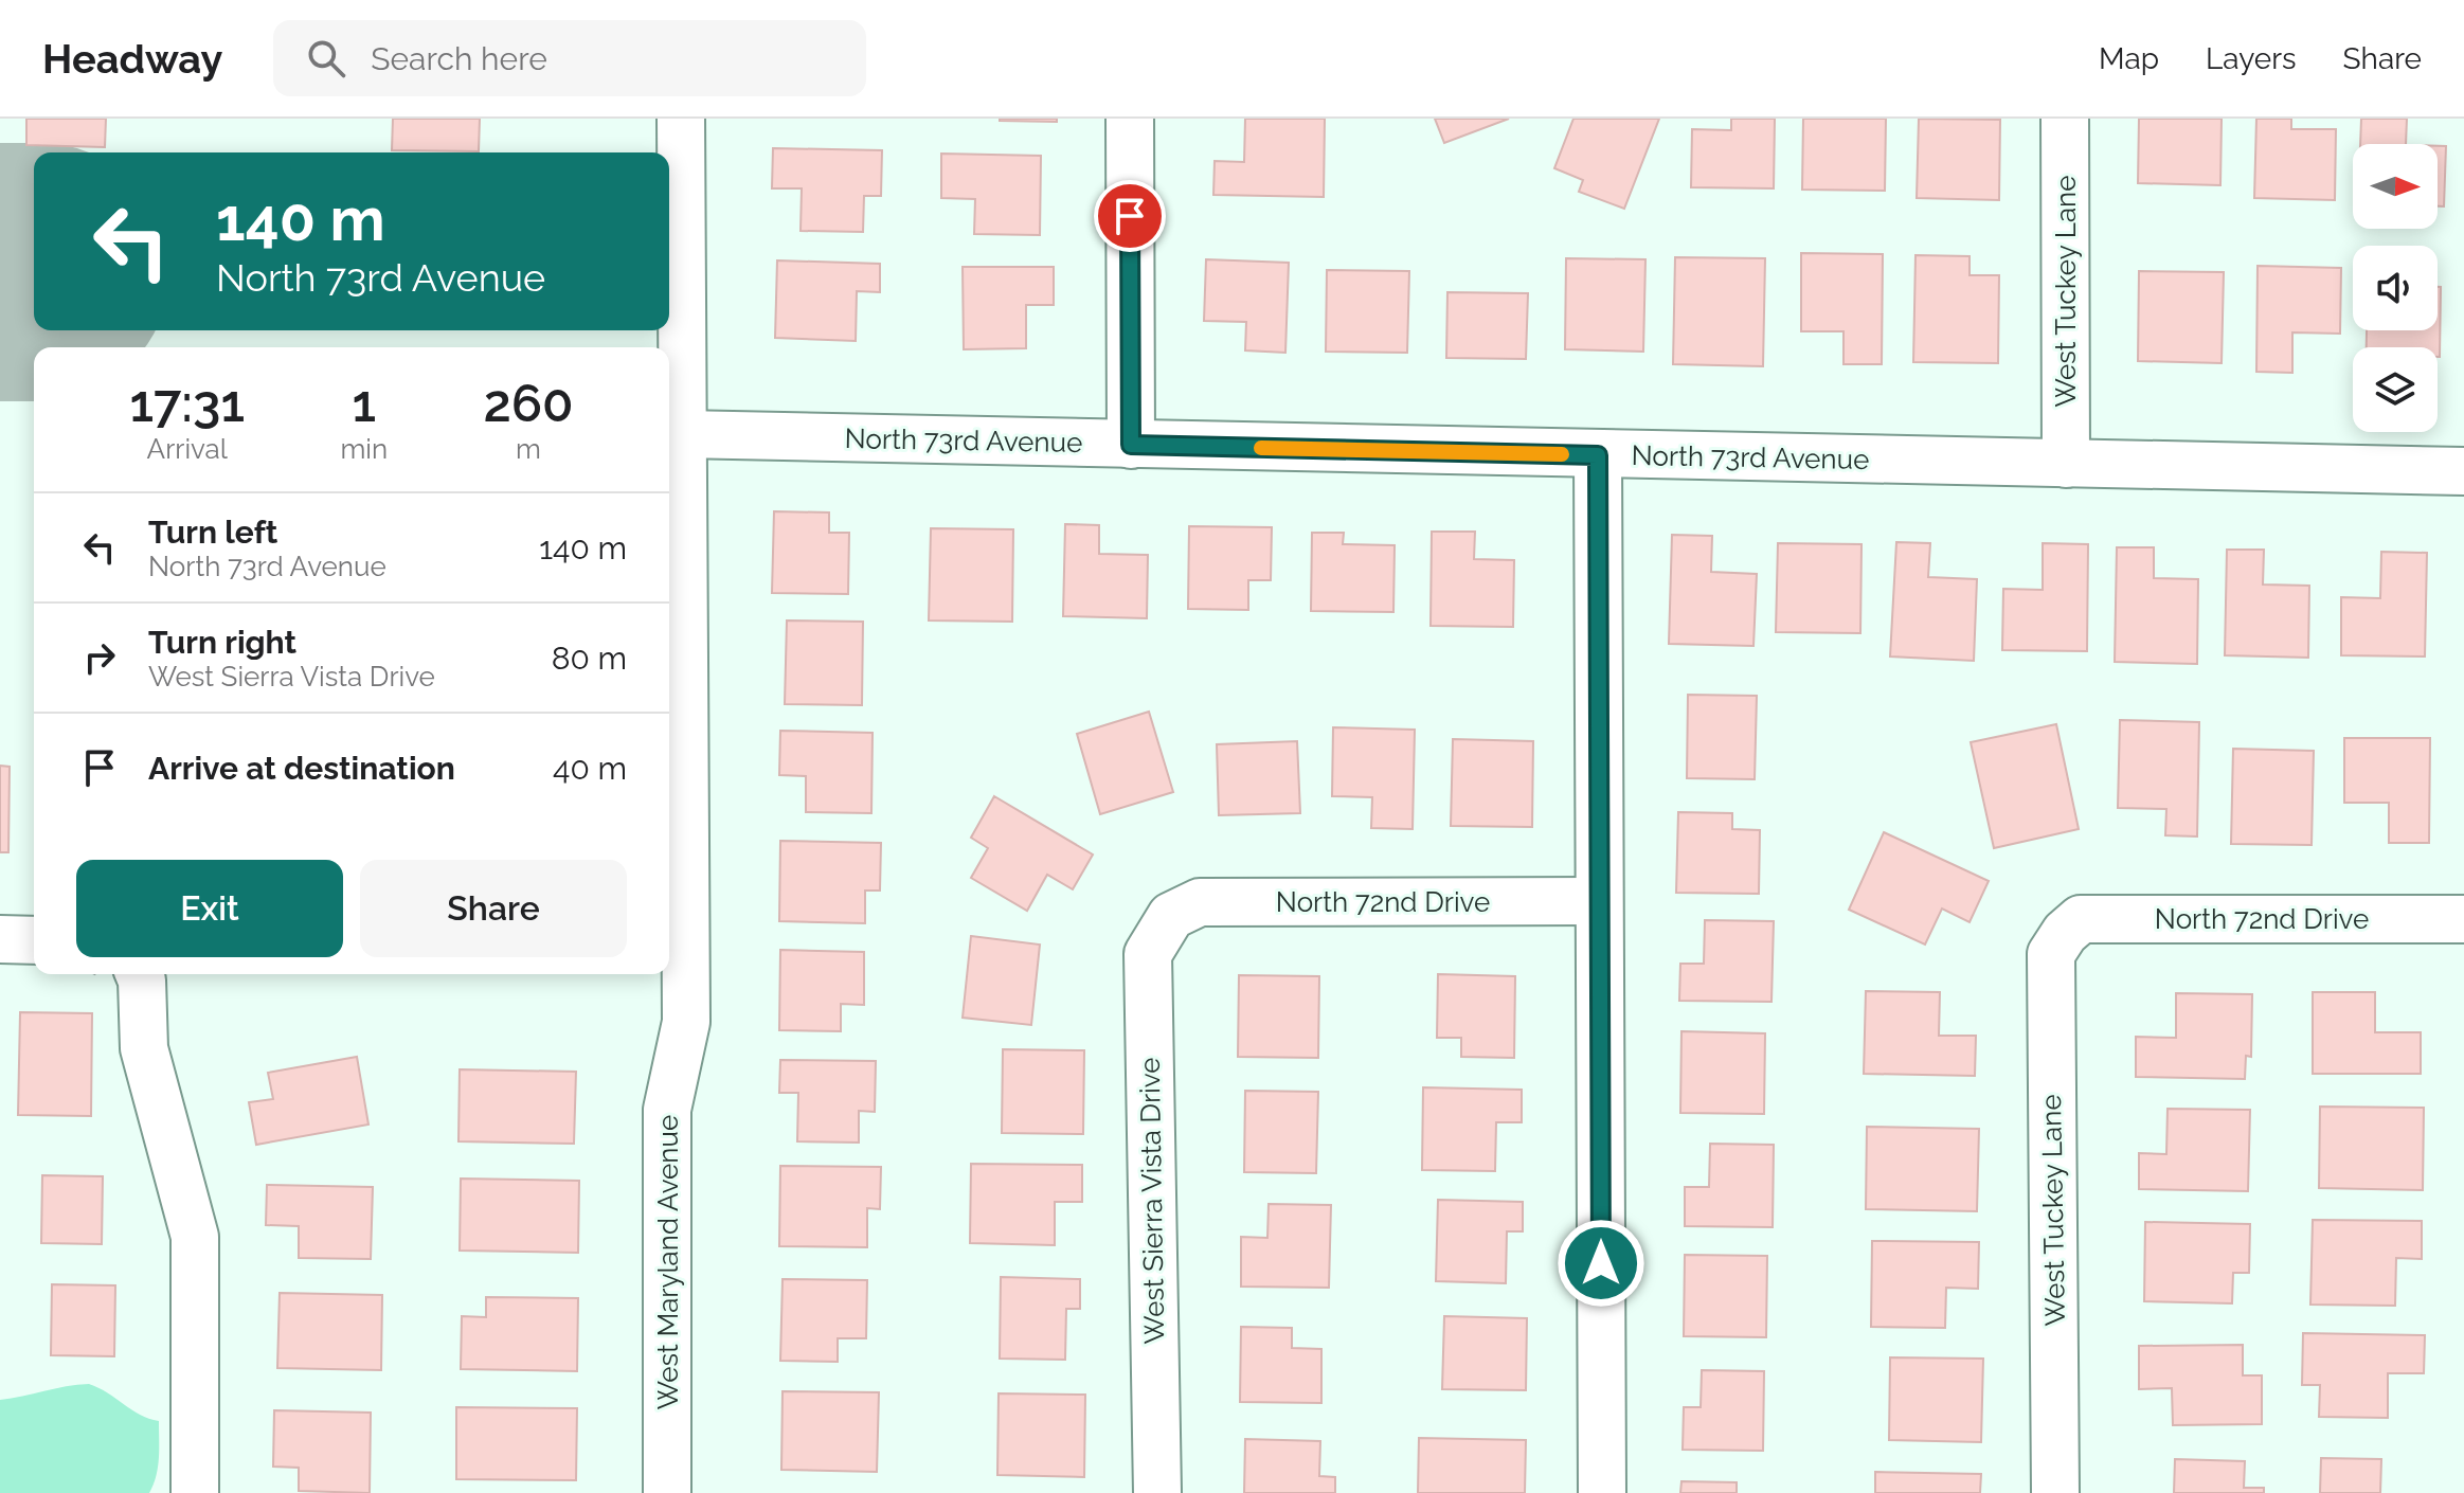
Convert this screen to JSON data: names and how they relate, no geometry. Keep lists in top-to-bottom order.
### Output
{
  "streets": {
    "street": [
      "West Tuckey Lane",
      "North 73rd Avenue",
      "North 72nd Drive",
      "West Sierra Vista Drive",
      "West Maryland Avenue"
    ]
  },
  "crossings": [
    ["West Tuckey Lane", "North 73rd Avenue"],
    ["West Tuckey Lane", "North 72nd Drive"],
    ["North 73rd Avenue", "West Maryland Avenue"],
    ["North 72nd Drive", "West Sierra Vista Drive"]
  ],
  "north": "right",
  "page": {
    "header": "Headway",
    "search": "Search here",
    "nav": ["Map", "Layers", "Share"],
    "turn": ["140 m", "North 73rd Avenue"],
    "eta": [
      "17:31",
      "Arrival",
      "1",
      "min",
      "260",
      "m"
    ],
    "list": [
      {
        "name": "Turn left",
        "note": "North 73rd Avenue",
        "value": "140 m"
      },
      {
        "name": "Turn right",
        "note": "West Sierra Vista Drive",
        "value": "80 m"
      },
      {
        "name": "Arrive at destination",
        "value": "40 m"
      }
    ],
    "buttons": ["Exit", "Share"]
  }
}
